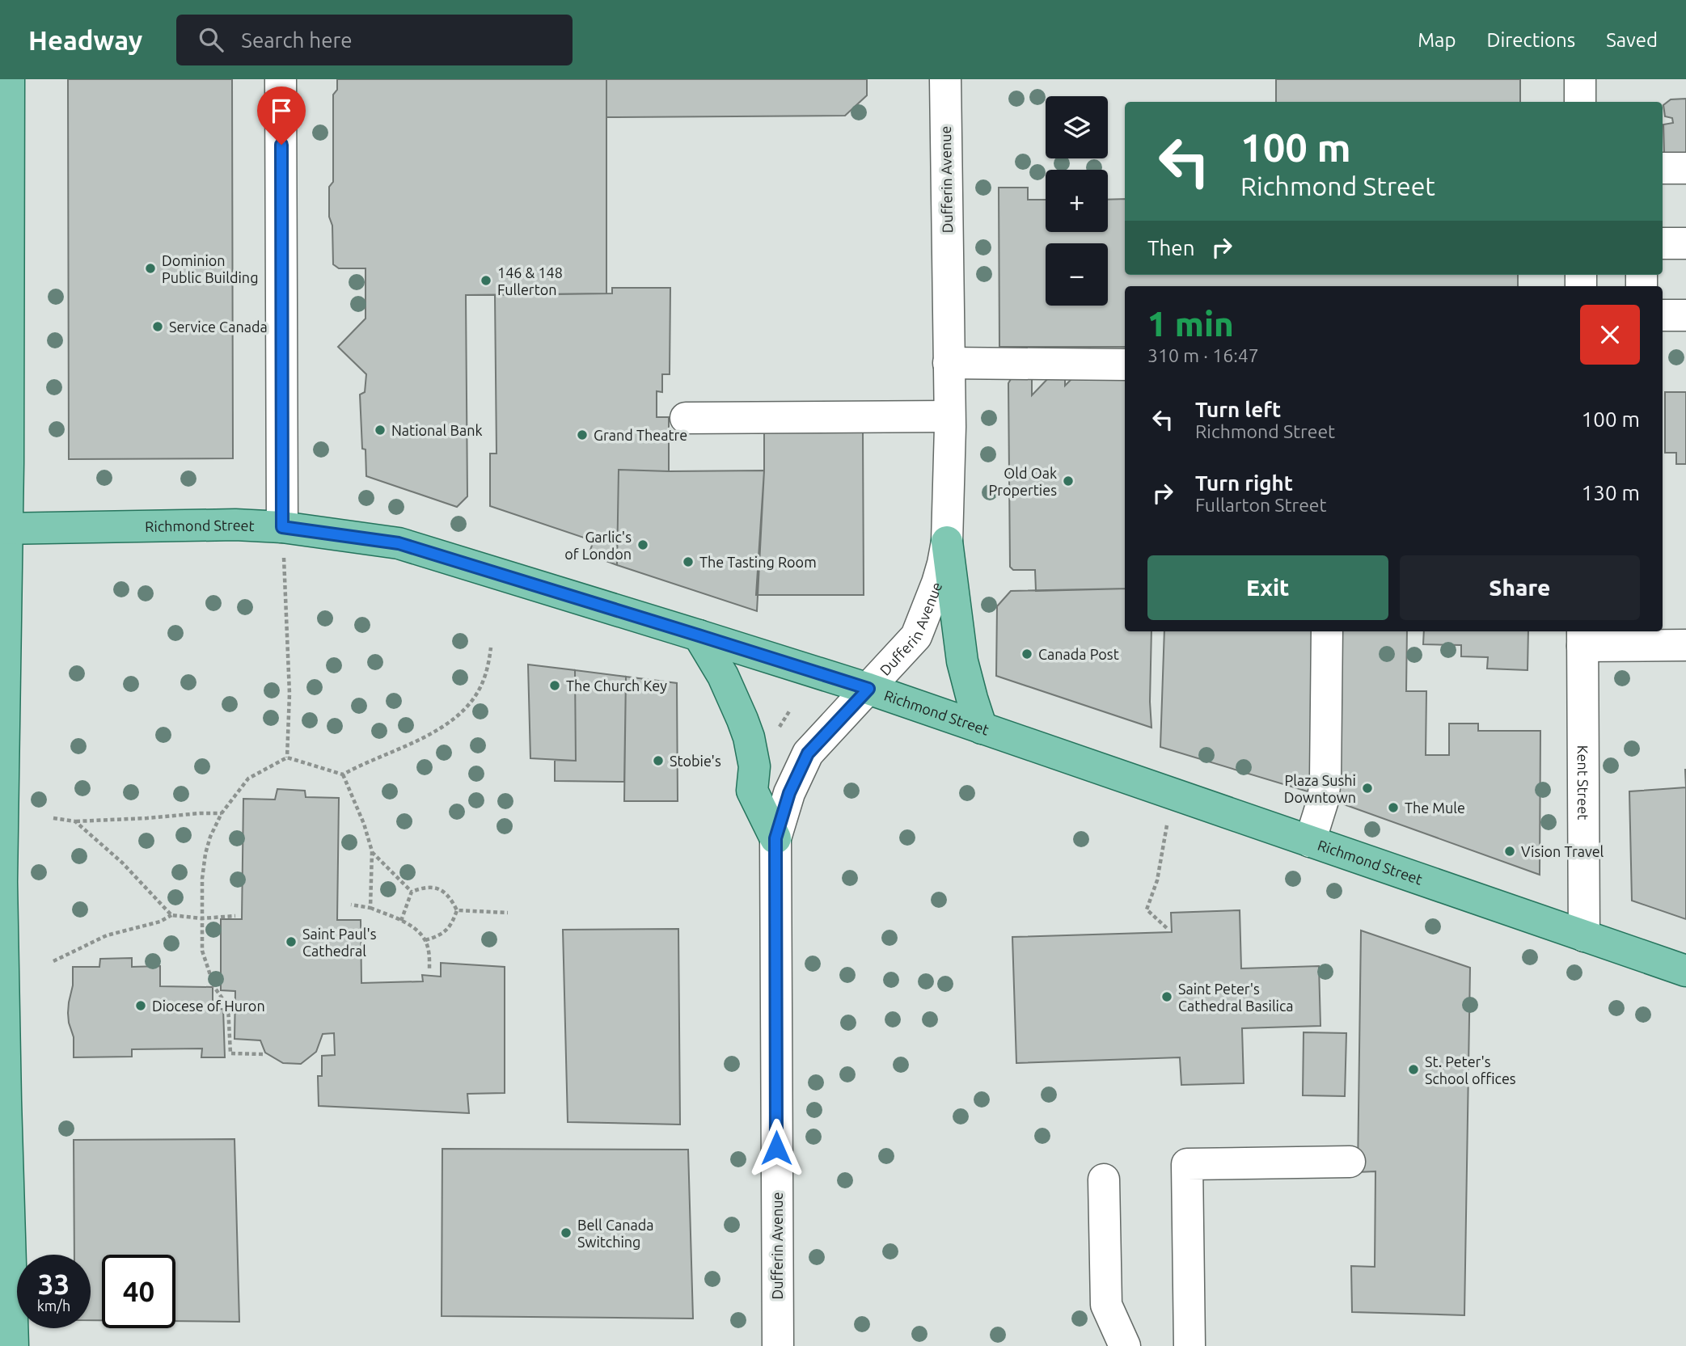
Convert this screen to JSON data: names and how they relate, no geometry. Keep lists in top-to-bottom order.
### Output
{
  "streets": {
    "main road": ["Richmond Street"],
    "street": ["Dufferin Avenue", "Kent Street"]
  },
  "crossings": [
    ["Dufferin Avenue", "Richmond Street"],
    ["Richmond Street", "Kent Street"]
  ],
  "places": [
    "Dominion Public Building",
    "146 & 148 Fullerton",
    "Service Canada",
    "National Bank",
    "Grand Theatre",
    "Old Oak Properties",
    "Garlic's of London",
    "The Tasting Room",
    "Canada Post",
    "The Church Key",
    "Stobie's",
    "Plaza Sushi Downtown",
    "The Mule",
    "Vision Travel",
    "Saint Paul's Cathedral",
    "Saint Peter's Cathedral Basilica",
    "Diocese of Huron",
    "St. Peter's School offices",
    "Bell Canada Switching"
  ],
  "page": {
    "header": "Headway",
    "search": "Search here",
    "nav": ["Map", "Directions", "Saved"],
    "map_buttons": ["+", "−"],
    "turn": ["100 m", "Richmond Street"],
    "then": "Then",
    "heading": ["1 min", "310 m · 16:47"],
    "list": [
      {
        "name": "Turn left",
        "note": "Richmond Street",
        "value": "100 m"
      },
      {
        "name": "Turn right",
        "note": "Fullarton Street",
        "value": "130 m"
      }
    ],
    "buttons": ["Exit", "Share"],
    "speed": "33 km/h",
    "limit": "40"
  }
}
